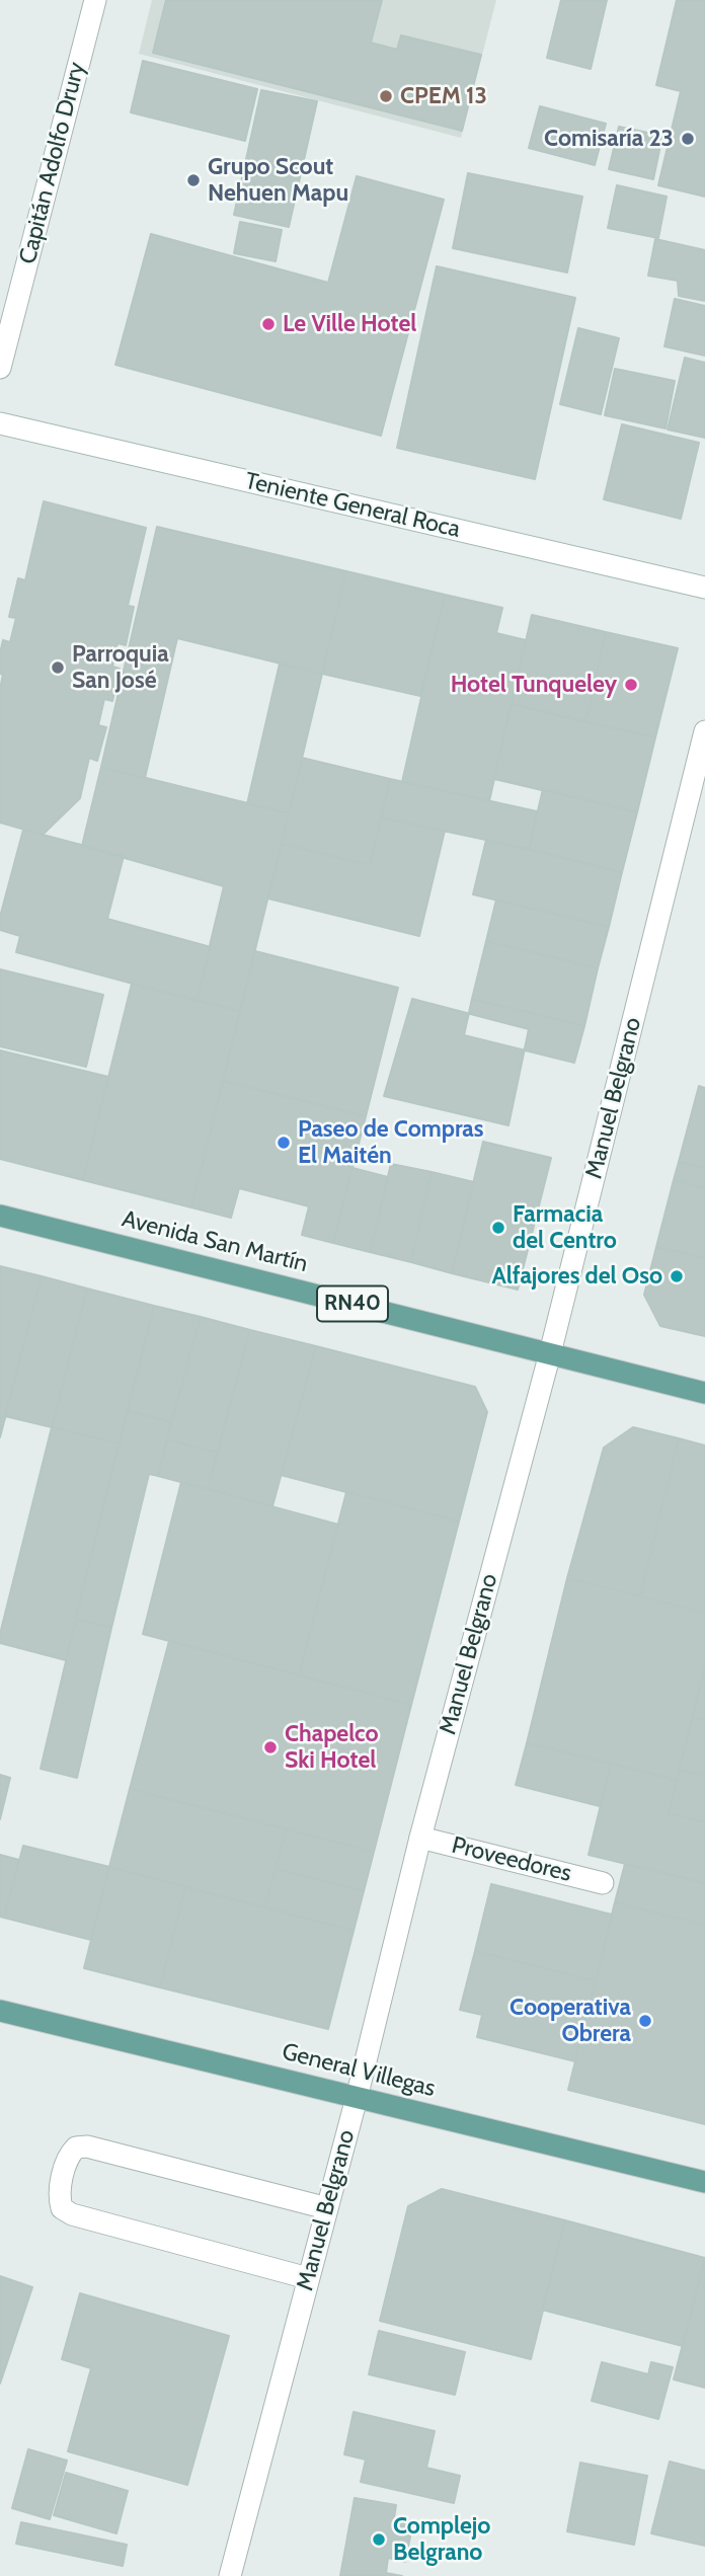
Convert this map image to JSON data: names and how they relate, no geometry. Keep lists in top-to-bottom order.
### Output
{
  "streets": {
    "main road": ["Avenida San Martín", "RN40", "General Villegas"],
    "street": [
      "Capitán Adolfo Drury",
      "Teniente General Roca",
      "Manuel Belgrano",
      "Proveedores"
    ]
  },
  "crossings": [
    ["Manuel Belgrano", "Avenida San Martín"],
    ["Manuel Belgrano", "Proveedores"],
    ["Manuel Belgrano", "General Villegas"]
  ],
  "places": [
    "CPEM 13",
    "Comisaría 23",
    "Grupo Scout Nehuen Mapu",
    "Le Ville Hotel",
    "Parroquia San José",
    "Hotel Tunqueley",
    "Paseo de Compras El Maitén",
    "Farmacia del Centro",
    "Alfajores del Oso",
    "Chapelco Ski Hotel",
    "Cooperativa Obrera",
    "Complejo Belgrano"
  ]
}
